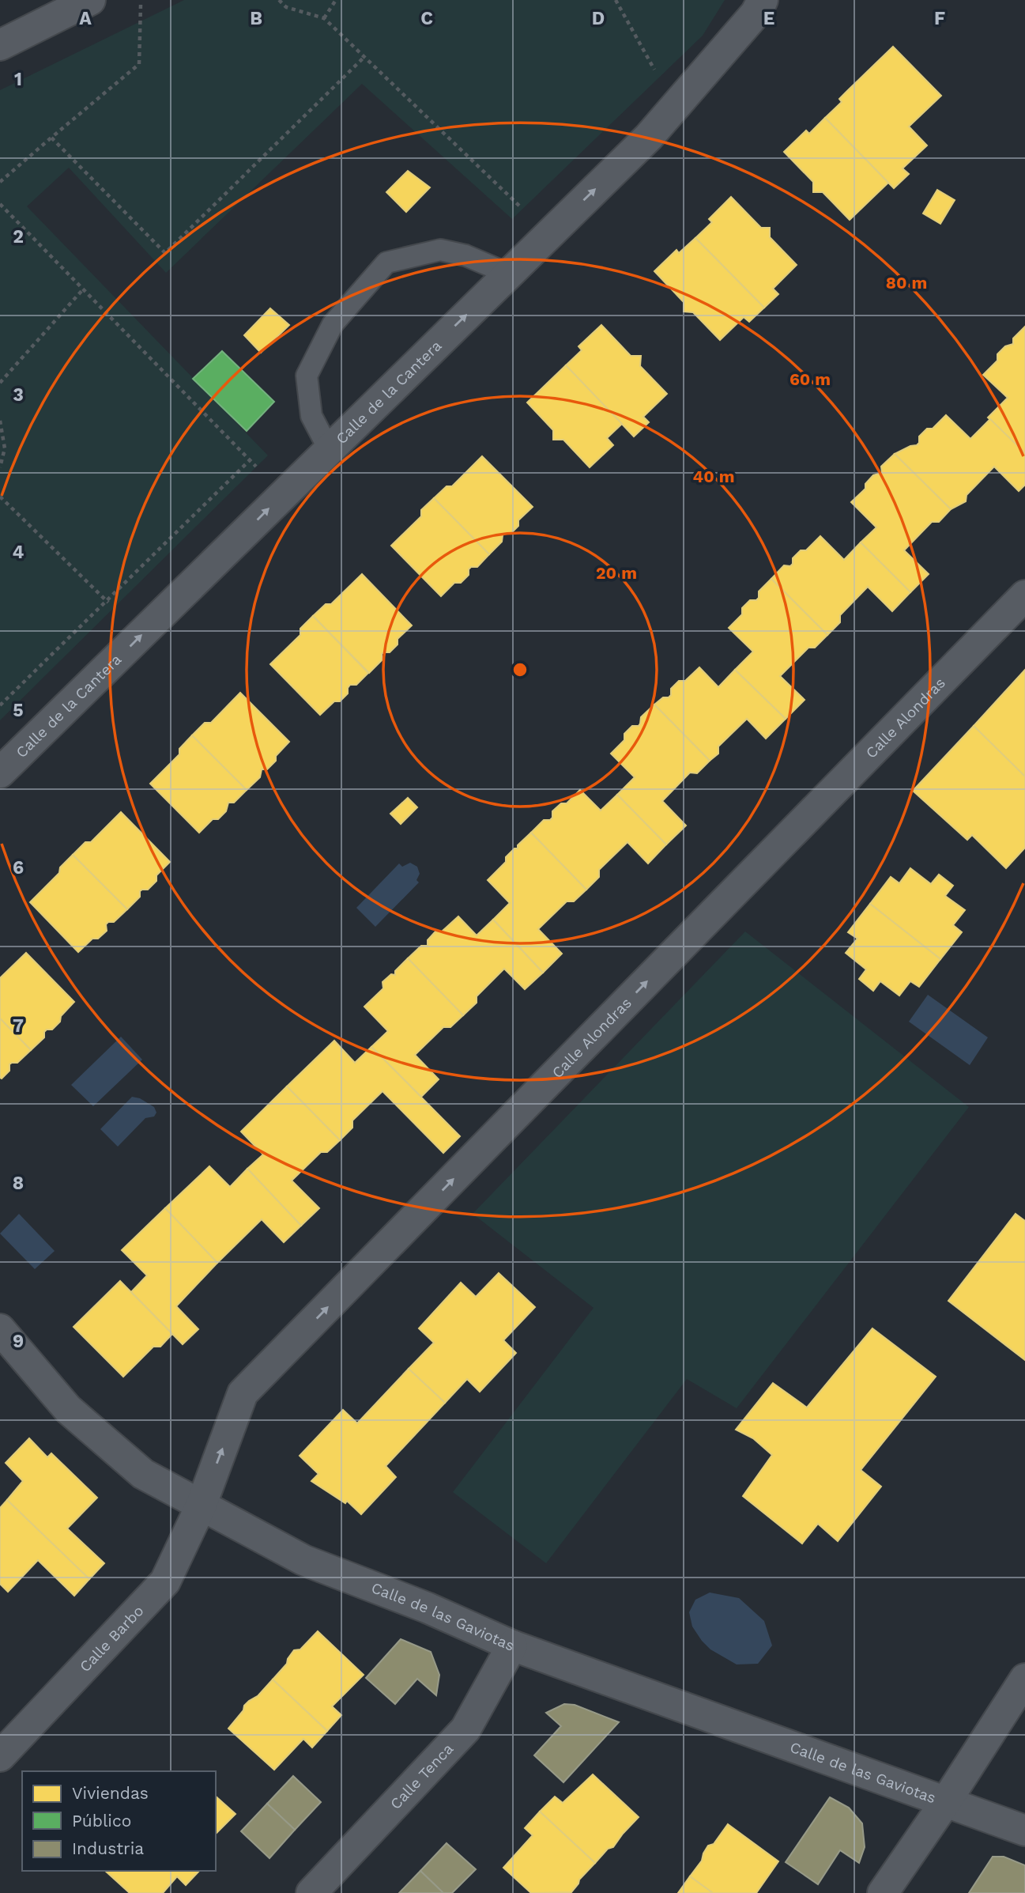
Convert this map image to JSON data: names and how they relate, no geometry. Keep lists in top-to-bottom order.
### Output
{
  "streets": {
    "street": [
      "Calle de la Cantera",
      "Calle Alondras",
      "Calle de las Gaviotas",
      "Calle Barbo",
      "Calle Tenca"
    ]
  },
  "crossings": [
    ["Calle Alondras", "Calle de las Gaviotas"],
    ["Calle Alondras", "Calle Barbo"],
    ["Calle de las Gaviotas", "Calle Barbo"],
    ["Calle de las Gaviotas", "Calle Tenca"]
  ],
  "one_way": ["Calle de la Cantera", "Calle Alondras"],
  "legend": ["Viviendas", "Público", "Industria"],
  "grid": {
    "columns": [
      "A",
      "B",
      "C",
      "D",
      "E",
      "F"
    ],
    "rows": [
      "1",
      "2",
      "3",
      "4",
      "5",
      "6",
      "7",
      "8",
      "9"
    ]
  },
  "rings": [
    "80 m",
    "60 m",
    "40 m",
    "20 m"
  ]
}
